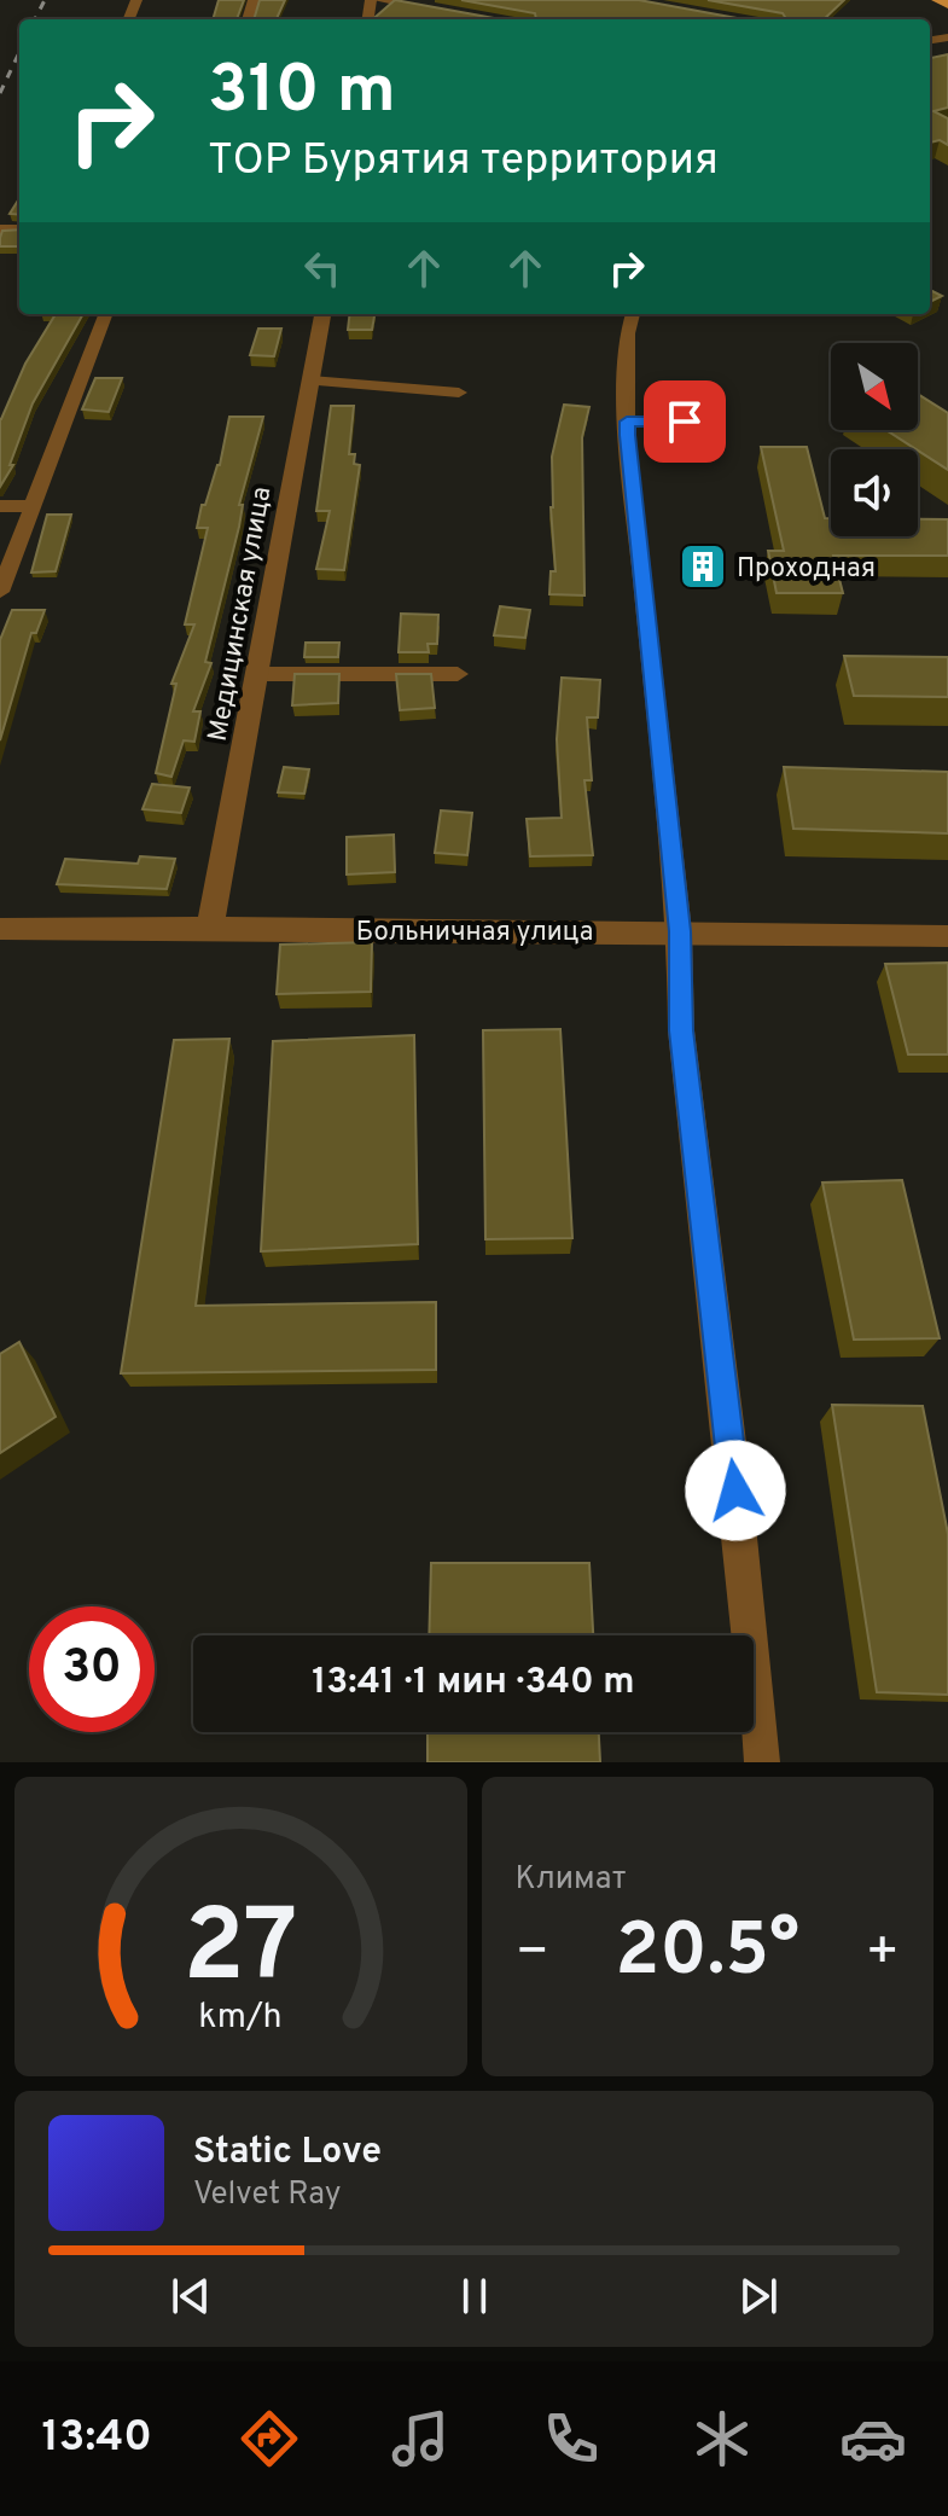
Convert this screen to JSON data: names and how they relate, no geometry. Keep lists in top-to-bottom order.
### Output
{
  "streets": {
    "street": ["Медицинская улица", "Больничная улица"]
  },
  "crossings": [
    ["Медицинская улица", "Больничная улица"]
  ],
  "places": {
    "building": ["Проходная"]
  },
  "north": "bottom right",
  "page": {
    "turn": ["310 m", "ТОР Бурятия территория"],
    "limit": "30",
    "trip": "13:41 · 1 мин · 340 m",
    "tile": "Климат",
    "heat": ["−", "20.5°", "+"],
    "song": ["Static Love", "Velvet Ray"],
    "tabs": "13:40",
    "gauge": ["27", "km/h"]
  }
}
